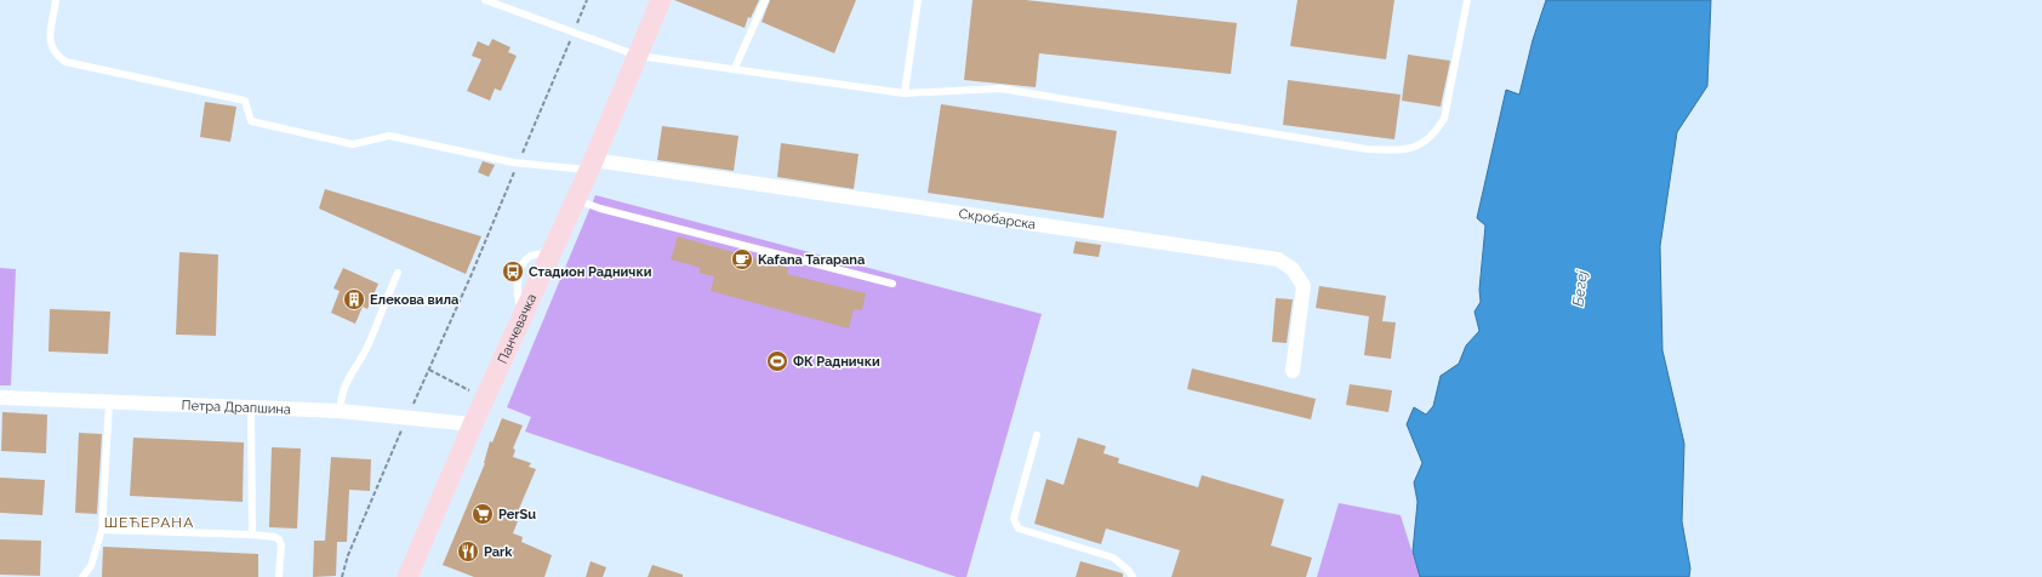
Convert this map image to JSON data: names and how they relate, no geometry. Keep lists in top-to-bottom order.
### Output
{
  "streets": {
    "street": ["Скробарска", "Панчевачка", "Петра Драпшина"]
  },
  "crossings": [
    ["Скробарска", "Панчевачка"],
    ["Панчевачка", "Петра Драпшина"]
  ],
  "districts": ["ШЕЋЕРАНА"],
  "water": ["Бегеј"],
  "places": {
    "cafe": ["Kafana Tarapana"],
    "bus stop": ["Стадион Раднички"],
    "building": ["Елекова вила"],
    "sports": ["ФК Раднички"],
    "supermarket": ["PerSu"],
    "restaurant": ["Park"]
  }
}
